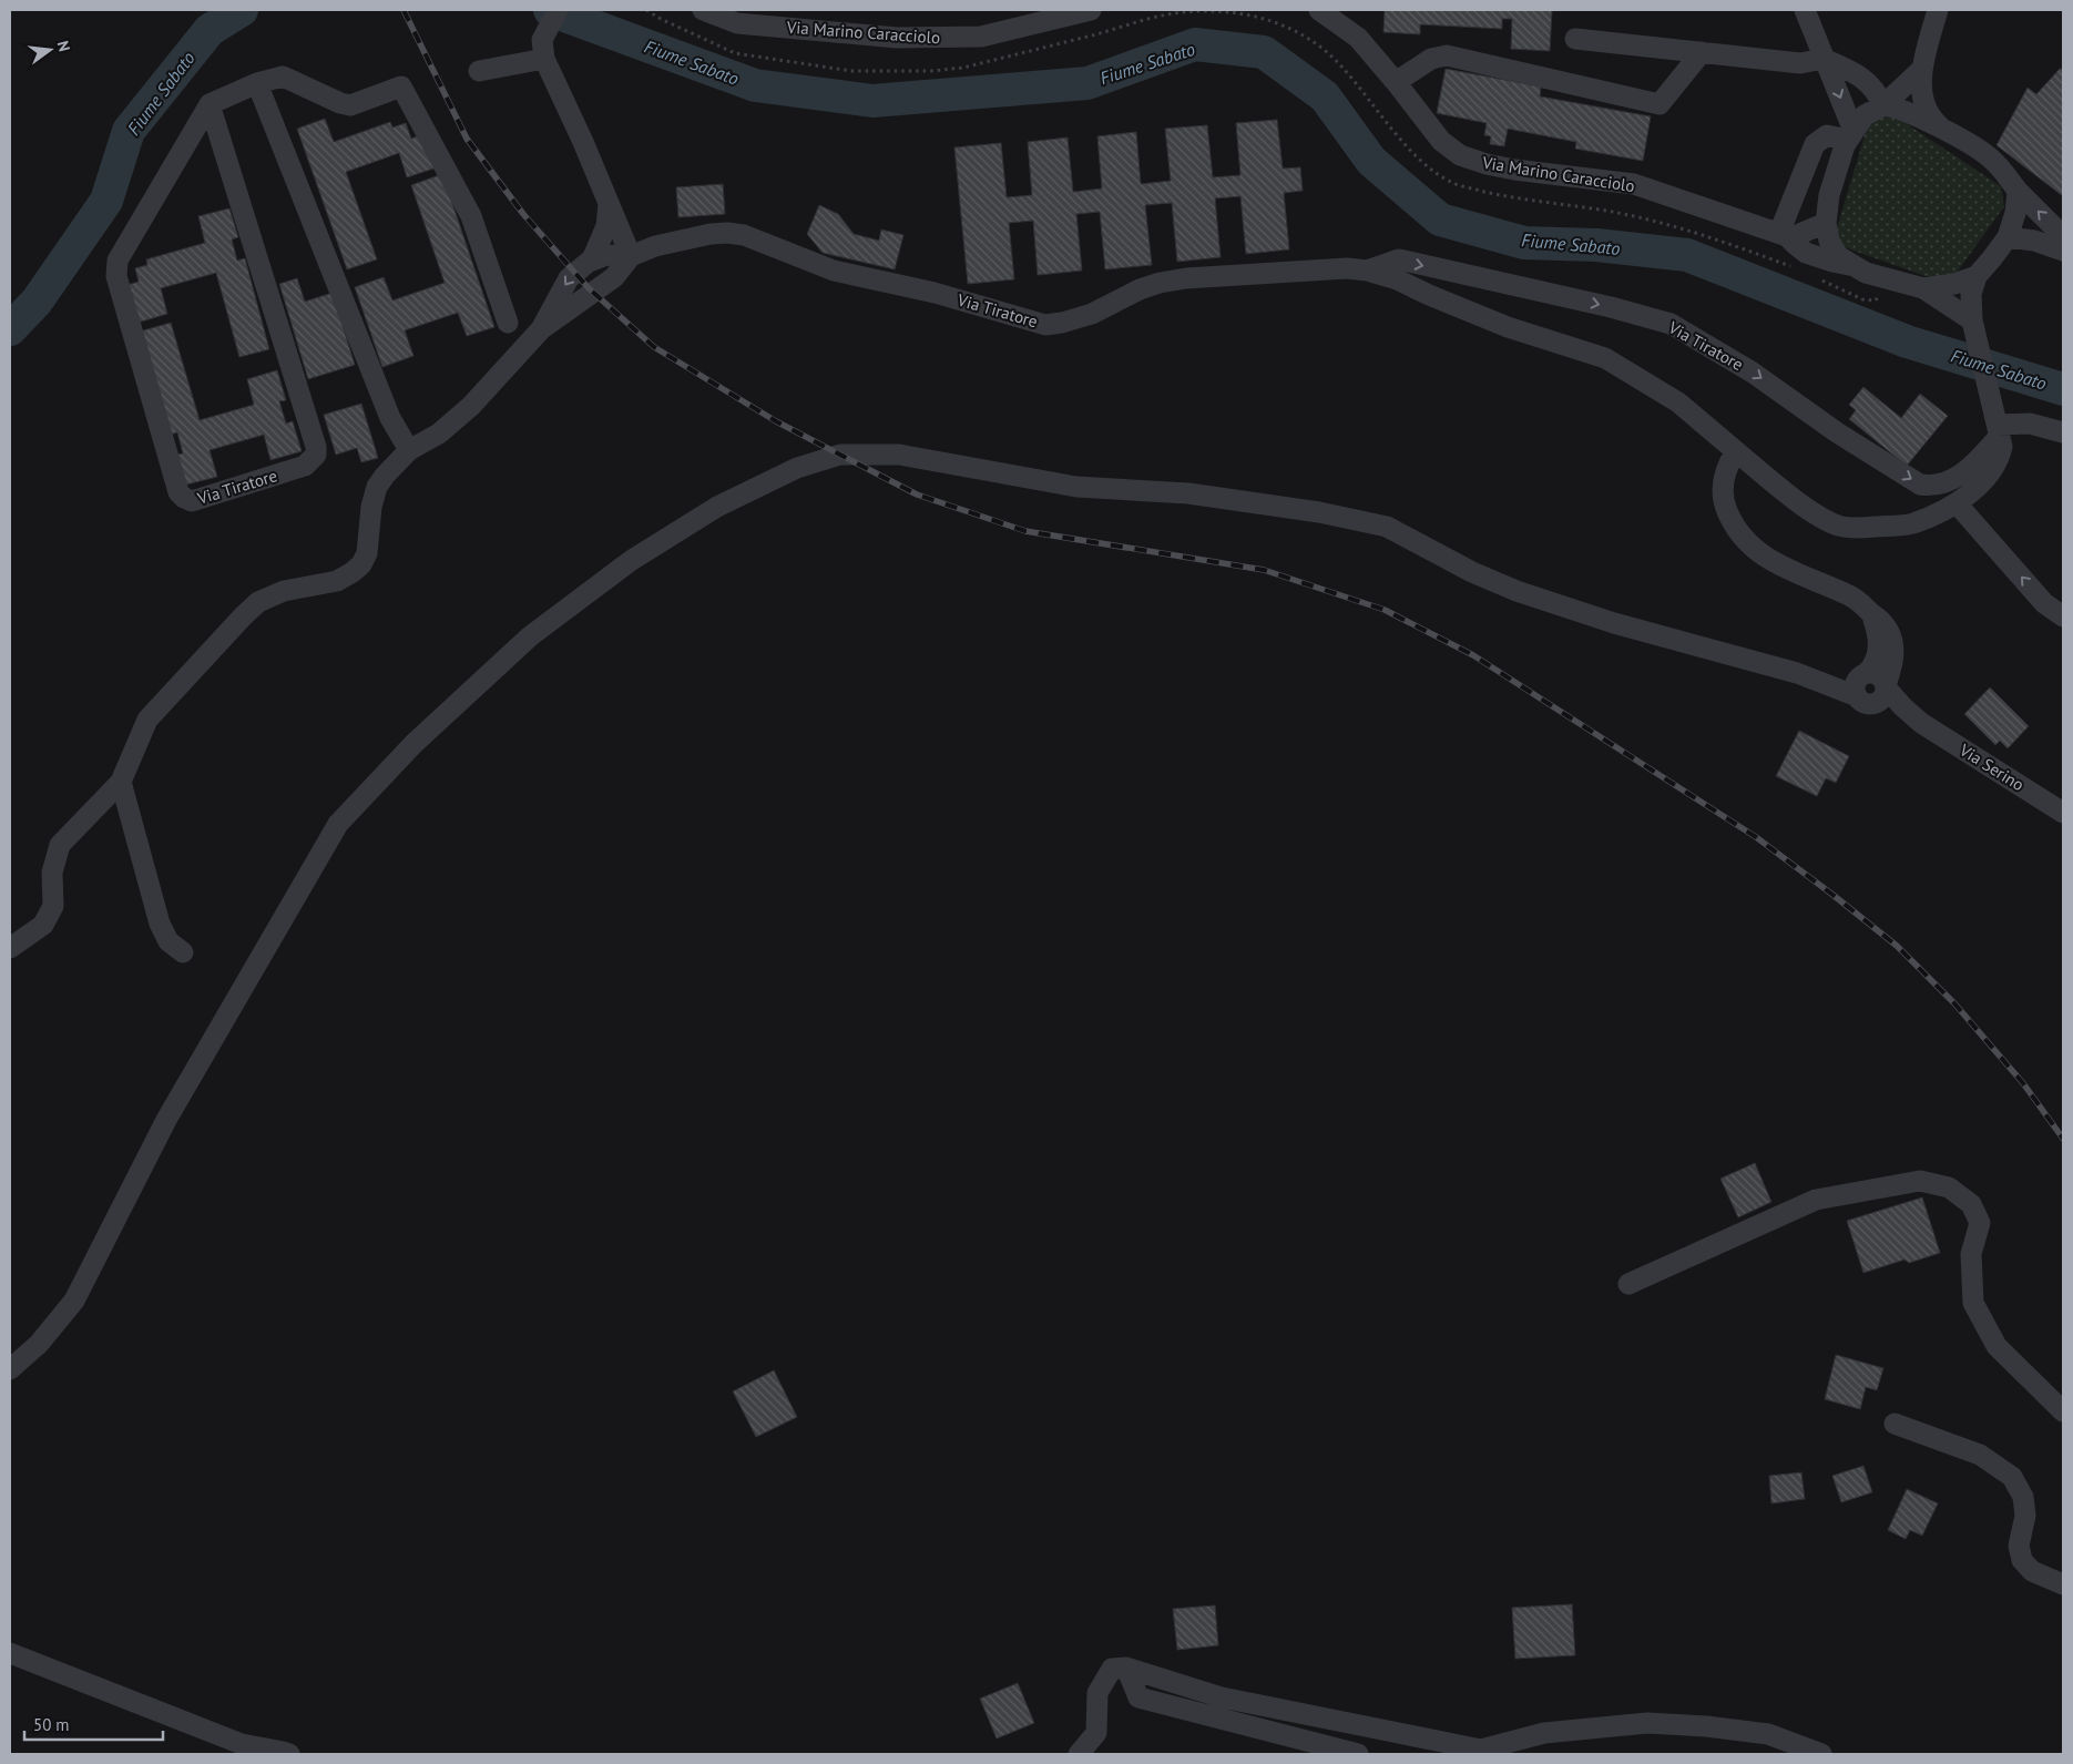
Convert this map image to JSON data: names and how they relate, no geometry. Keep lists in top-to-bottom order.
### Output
{
  "streets": {
    "street": ["Via Marino Caracciolo", "Via Tiratore", "Via Serino"]
  },
  "water": ["Fiume Sabato"],
  "scale_bar": "50 m",
  "north": "right"
}
